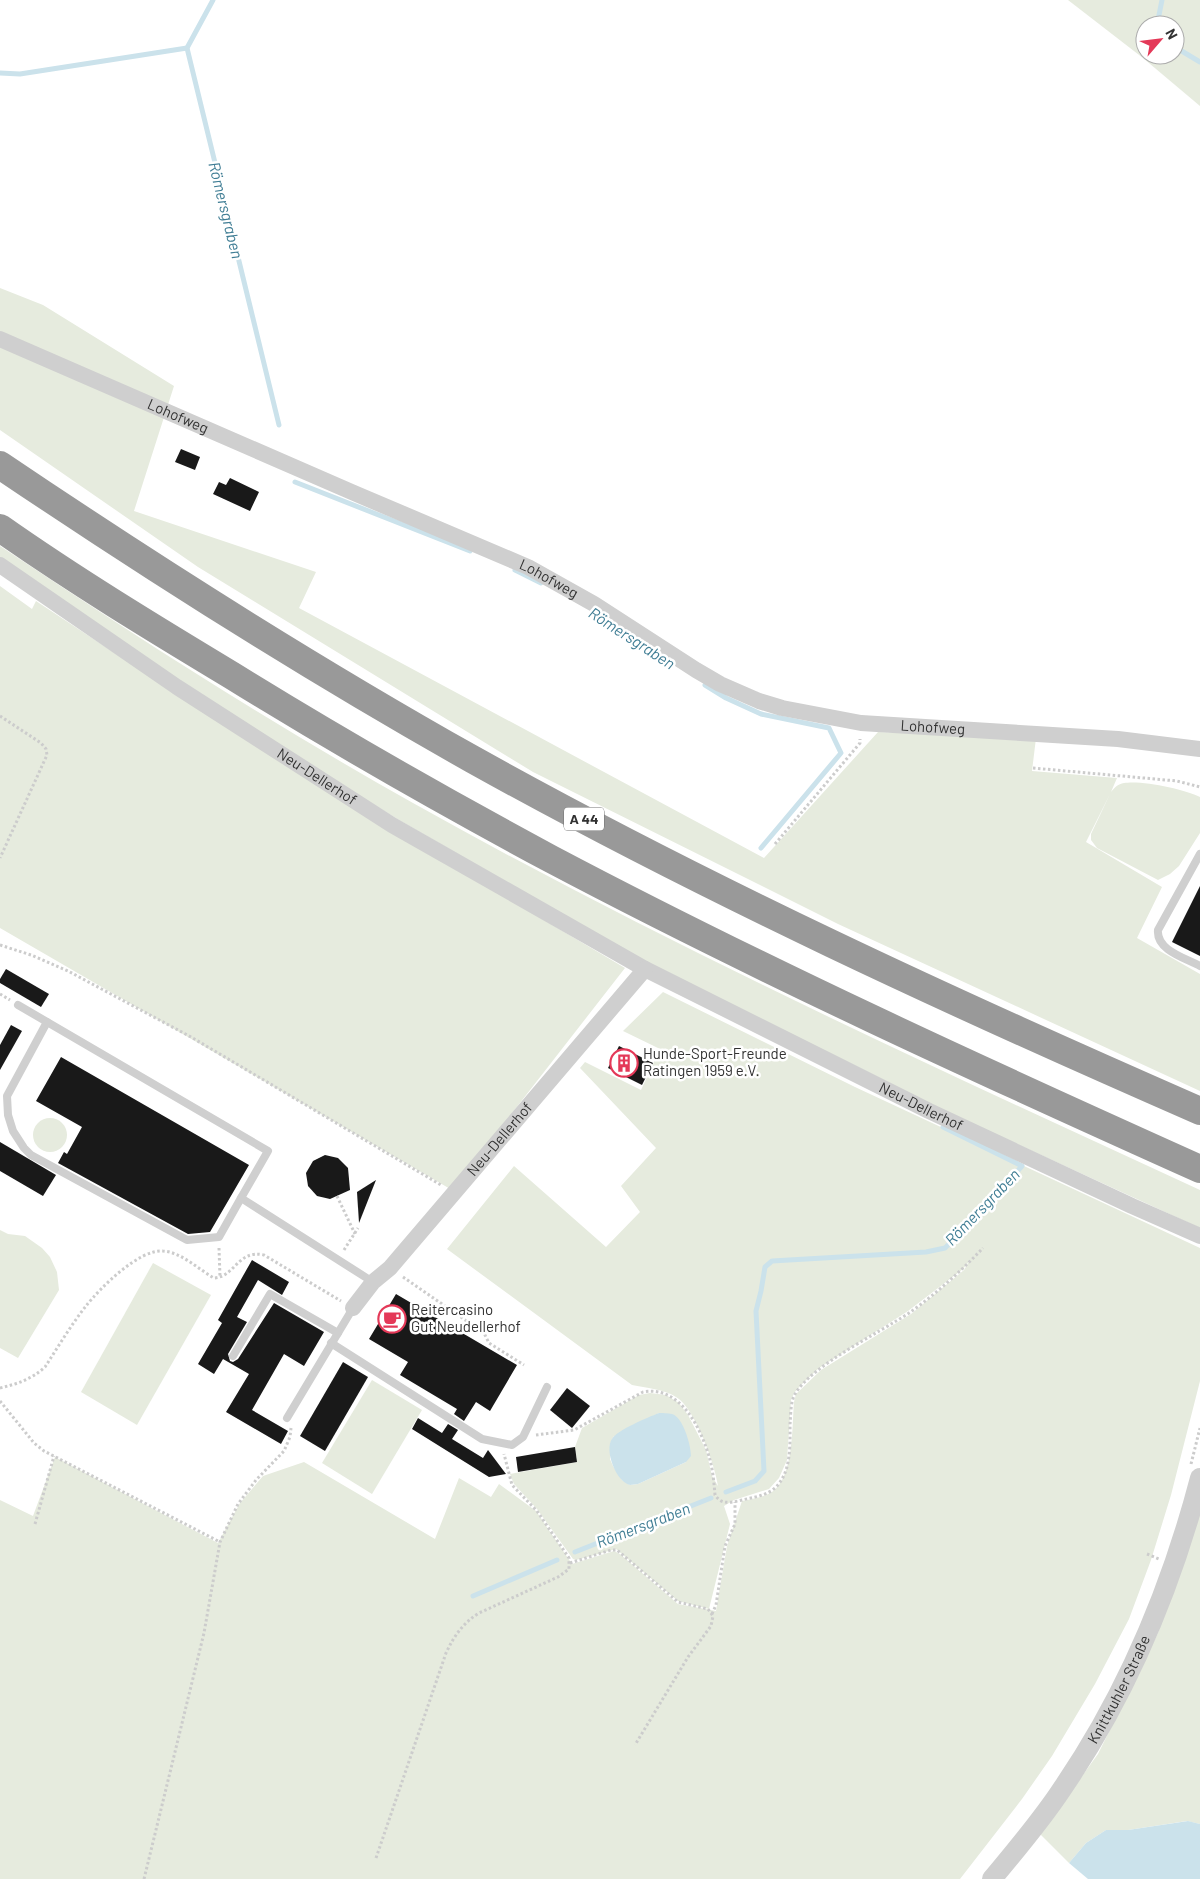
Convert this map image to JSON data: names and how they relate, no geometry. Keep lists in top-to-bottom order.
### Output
{
  "streets": {
    "highway": ["A 44"],
    "street": ["Lohofweg", "Neu-Dellerhof", "Knittkuhler Straße"]
  },
  "water": ["Römersgraben"],
  "places": {
    "building": ["Hunde-Sport-Freunde Ratingen 1959 e.V."],
    "cafe": ["Reitercasino Gut Neudellerhof"]
  },
  "north": "top right"
}
